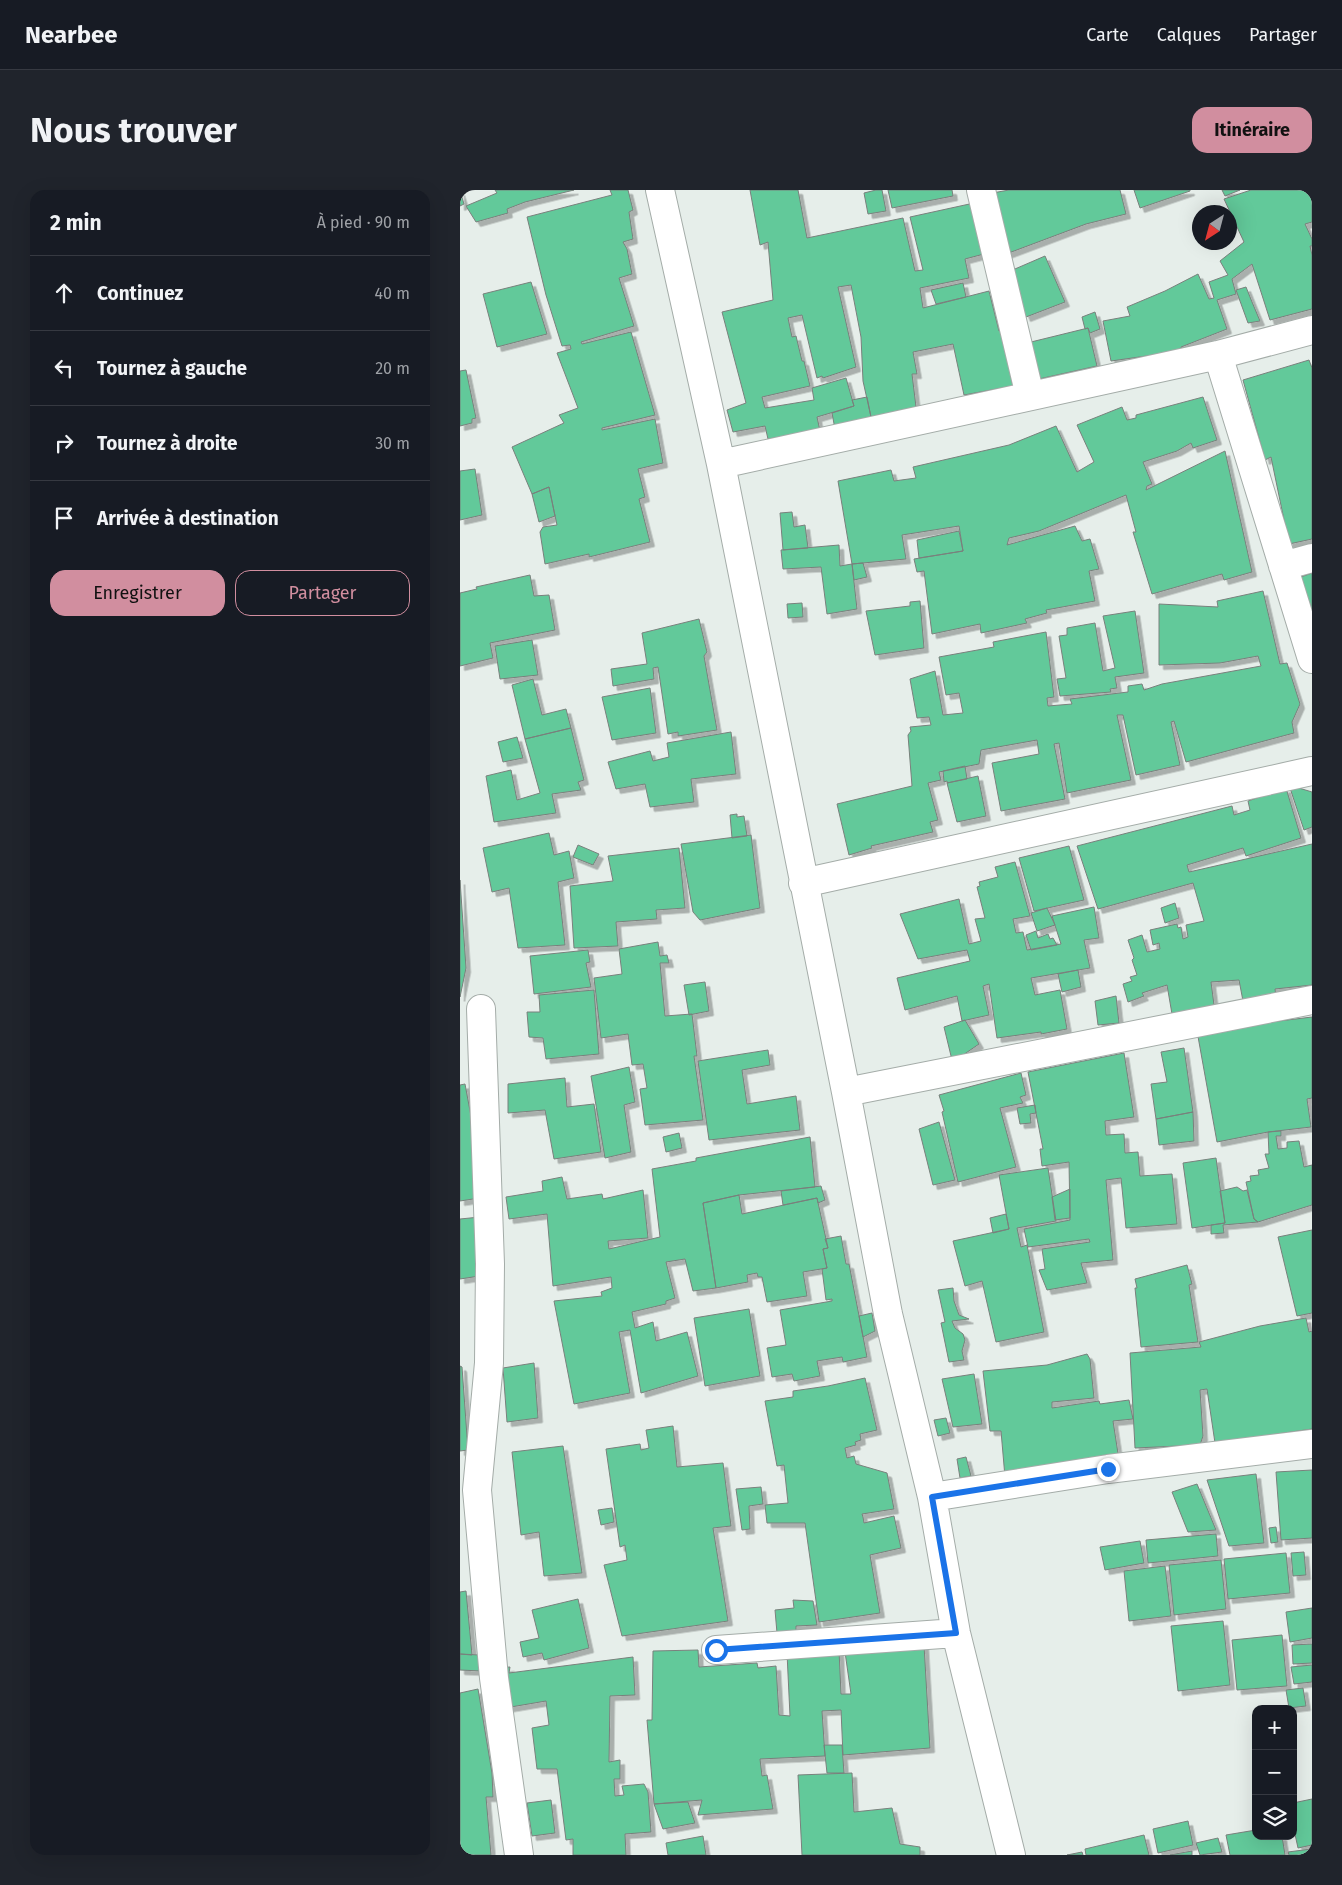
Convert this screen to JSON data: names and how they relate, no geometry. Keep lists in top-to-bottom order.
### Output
{
  "north": "bottom left",
  "page": {
    "header": "Nearbee",
    "nav": ["Carte", "Calques", "Partager"],
    "buttons": [
      "Itinéraire",
      ["Enregistrer", "Partager"]
    ],
    "title": "Nous trouver",
    "heading": ["2 min", "À pied · 90 m"],
    "list": [
      ["Continuez", "40 m"],
      ["Tournez à gauche", "20 m"],
      ["Tournez à droite", "30 m"],
      "Arrivée à destination"
    ],
    "map_buttons": ["+", "−"]
  }
}
